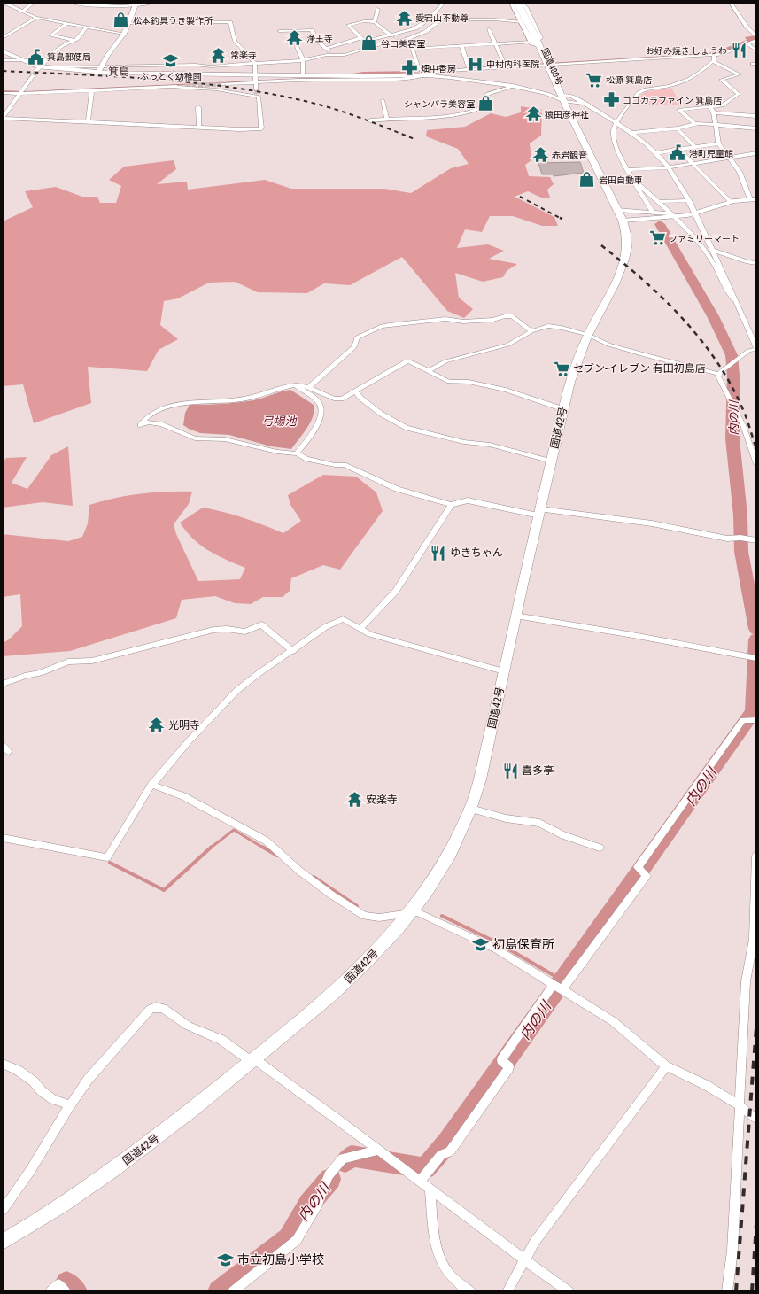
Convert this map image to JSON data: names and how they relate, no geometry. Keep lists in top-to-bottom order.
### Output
{
  "streets": {
    "highway": ["国道480号", "国道42号"]
  },
  "crossings": [
    ["国道480号", "国道42号"]
  ],
  "districts": ["箕島"],
  "water": ["内の川", "弓場池"],
  "places": {
    "temple": [
      "愛宕山不動尊",
      "浄王寺",
      "常楽寺",
      "猿田彦神社",
      "赤岩観音",
      "光明寺",
      "安楽寺"
    ],
    "shop": [
      "松本釣具うき製作所",
      "谷口美容室",
      "シャンパラ美容室",
      "岩田自動車"
    ],
    "restaurant": ["お好み焼き しょうわ", "ゆきちゃん", "喜多亭"],
    "public building": ["箕島郵便局", "港町児童館"],
    "school or university": ["ぶっとく幼稚園", "初島保育所", "市立初島小学校"],
    "hospital": ["中村内科医院"],
    "pharmacy": ["畑中香房", "ココカラファイン 箕島店"],
    "supermarket": ["松源 箕島店", "ファミリーマート", "セブン-イレブン 有田初島店"]
  }
}
